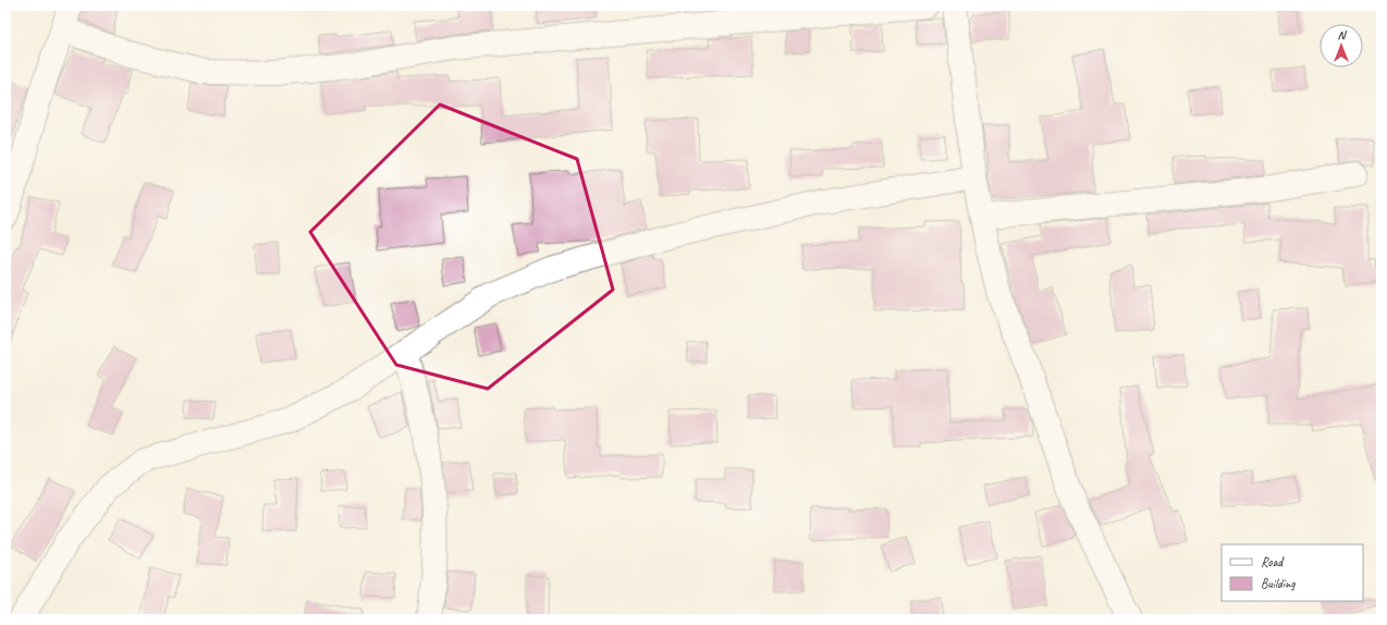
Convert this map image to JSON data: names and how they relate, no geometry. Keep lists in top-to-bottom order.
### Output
{
  "legend": ["Road", "Building"],
  "north": "top"
}
